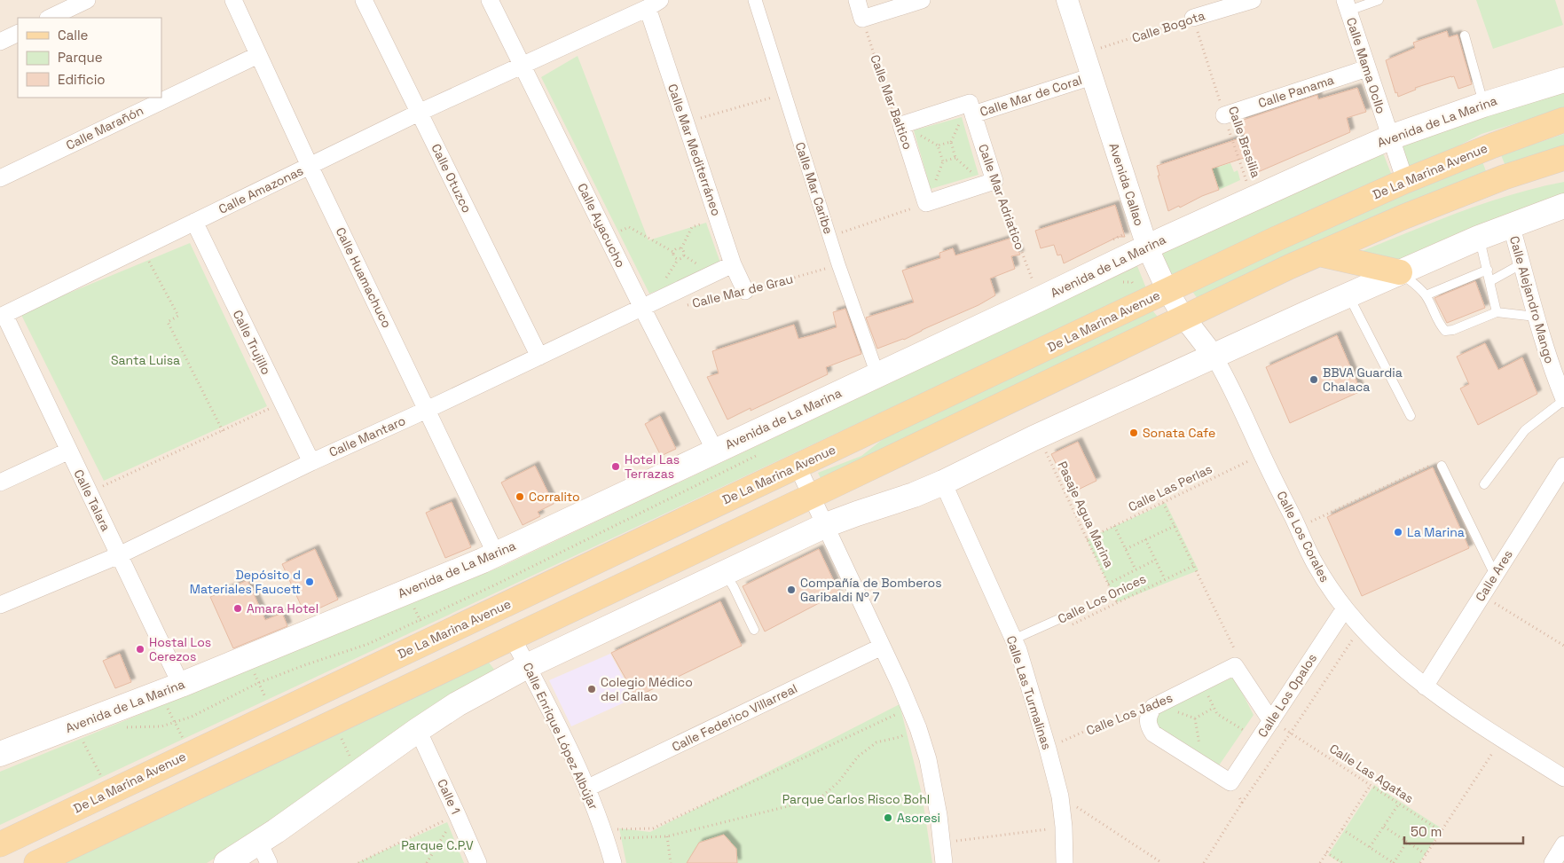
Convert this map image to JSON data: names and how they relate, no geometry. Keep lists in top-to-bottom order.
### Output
{
  "streets": {
    "main road": ["Avenida de La Marina", "De La Marina Avenue"],
    "street": [
      "Calle Bogota",
      "Calle Mama Ocllo",
      "Calle Panama",
      "Calle Mar de Coral",
      "Calle Mar Baltico",
      "Calle Marañón",
      "Calle Mar Mediterráneo",
      "Calle Otuzco",
      "Avenida Callao",
      "Calle Mar Caribe",
      "Calle Amazonas",
      "Calle Mar Adriatico",
      "Calle Ayacucho",
      "Calle Huamachuco",
      "Calle Alejandro Mango",
      "Calle Trujillo",
      "Calle Mantaro",
      "Calle Talara",
      "Calle Los Corales",
      "Calle Ares",
      "Calle Las Turmalinas",
      "Calle Los Opalos",
      "Calle Los Jades",
      "Calle Federico Villarreal",
      "Calle Enrique López Albújar",
      "Calle 1"
    ],
    "path": [
      "Calle Brasilia",
      "Calle Mar de Grau",
      "Calle Las Perlas",
      "Pasaje Agua Marina",
      "Calle Los Onices",
      "Calle Las Agatas"
    ]
  },
  "crossings": [
    ["Calle Bogota", "Calle Brasilia"],
    ["Calle Bogota", "Avenida Callao"],
    ["Calle Mama Ocllo", "Calle Panama"],
    ["Calle Mama Ocllo", "Avenida de La Marina"],
    ["Calle Mama Ocllo", "De La Marina Avenue"],
    ["Calle Panama", "Calle Brasilia"],
    ["Calle Mar de Coral", "Calle Mar Baltico"],
    ["Calle Mar de Coral", "Avenida Callao"],
    ["Calle Mar de Coral", "Calle Mar Adriatico"],
    ["Avenida de La Marina", "Calle Brasilia"],
    ["Avenida de La Marina", "Avenida Callao"],
    ["Avenida de La Marina", "Calle Mar Caribe"],
    ["Avenida de La Marina", "Calle Ayacucho"],
    ["Avenida de La Marina", "Calle Huamachuco"],
    ["Avenida de La Marina", "Calle Talara"],
    ["Calle Marañón", "Calle Huamachuco"],
    ["Calle Mar Mediterráneo", "Calle Amazonas"],
    ["Calle Mar Mediterráneo", "Calle Mar de Grau"],
    ["Calle Mar Mediterráneo", "Calle Mantaro"],
    ["De La Marina Avenue", "Avenida Callao"],
    ["Calle Otuzco", "Calle Amazonas"],
    ["Calle Otuzco", "Calle Mantaro"],
    ["Avenida Callao", "Calle Los Corales"],
    ["Calle Mar Caribe", "Calle Mar de Grau"],
    ["Calle Amazonas", "Calle Ayacucho"],
    ["Calle Amazonas", "Calle Huamachuco"],
    ["Calle Amazonas", "Calle Trujillo"],
    ["Calle Amazonas", "Calle Talara"],
    ["Calle Ayacucho", "Calle Mantaro"],
    ["Calle Huamachuco", "Calle Mantaro"],
    ["Calle Trujillo", "Calle Mantaro"],
    ["Calle Mantaro", "Calle Talara"],
    ["Calle Las Perlas", "Pasaje Agua Marina"],
    ["Calle Las Perlas", "Calle Los Corales"],
    ["Pasaje Agua Marina", "Calle Los Onices"],
    ["Calle Los Corales", "Calle Ares"],
    ["Calle Los Corales", "Calle Los Opalos"],
    ["Calle Las Turmalinas", "Calle Los Jades"],
    ["Calle Los Opalos", "Calle Las Agatas"],
    ["Calle Federico Villarreal", "Calle Enrique López Albújar"]
  ],
  "parks": ["Santa Luisa", "Parque Carlos Risco Bohl", "Parque C.P.V"],
  "places": [
    "BBVA Guardia Chalaca",
    "Sonata Cafe",
    "Hotel Las Terrazas",
    "Corralito",
    "La Marina",
    "Depósito d Materiales Faucett",
    "Compañía de Bomberos Garibaldi Nº 7",
    "Amara Hotel",
    "Hostal Los Cerezos",
    "Colegio Médico del Callao",
    "Asoresi"
  ],
  "legend": ["Calle", "Parque", "Edificio"],
  "scale_bar": "50 m"
}
